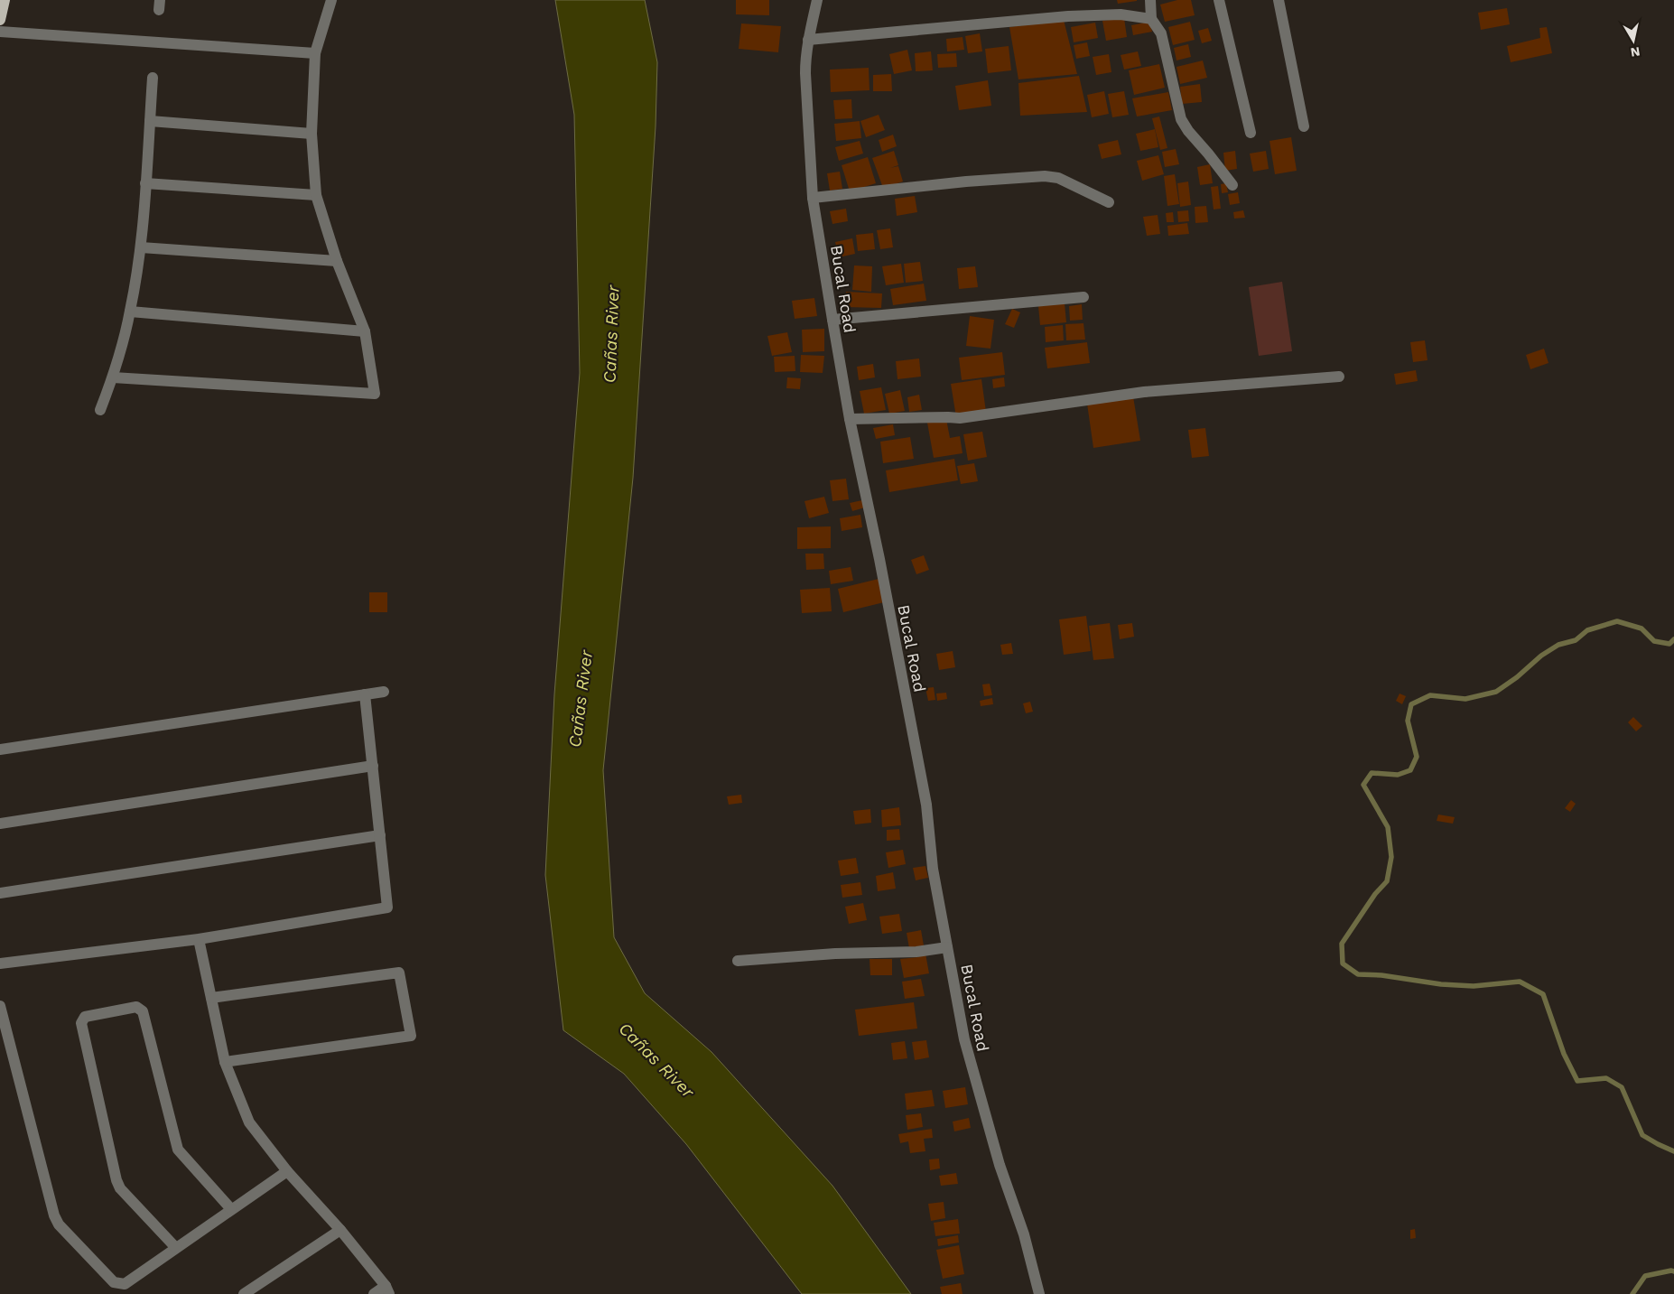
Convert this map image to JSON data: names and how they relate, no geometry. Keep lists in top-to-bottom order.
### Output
{
  "streets": {
    "street": ["Bucal Road"]
  },
  "water": ["Cañas River"],
  "north": "bottom"
}
